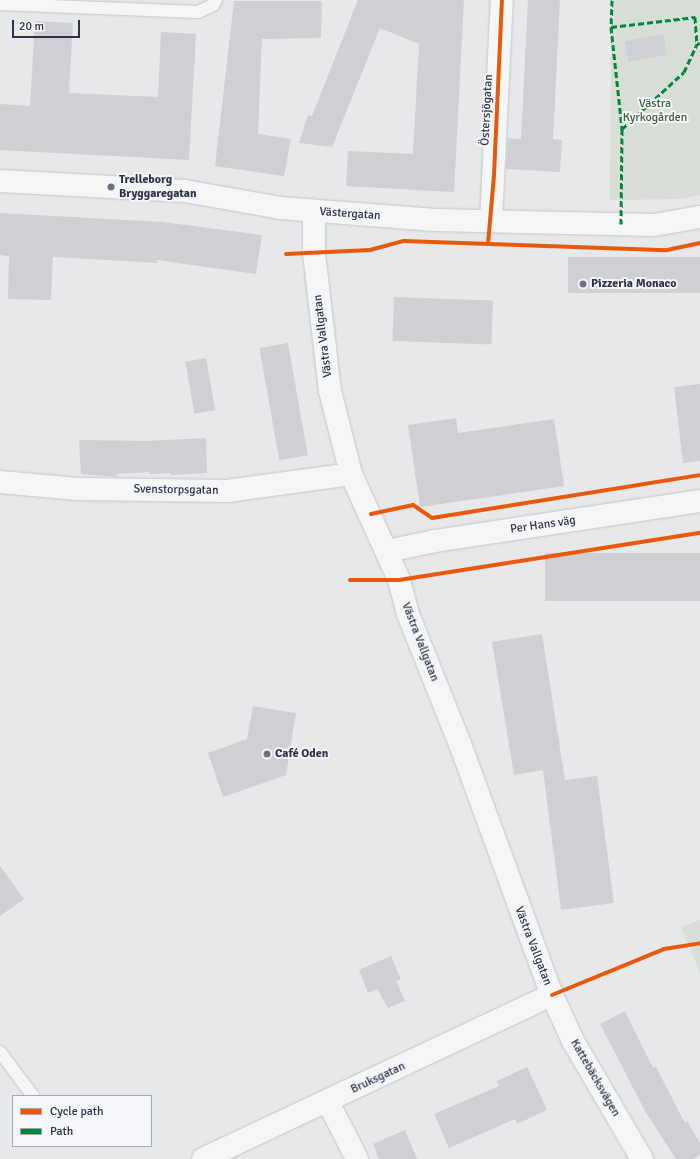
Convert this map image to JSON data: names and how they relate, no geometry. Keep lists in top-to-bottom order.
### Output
{
  "streets": {
    "street": [
      "Östersjögatan",
      "Västergatan",
      "Västra Vallgatan",
      "Svenstorpsgatan",
      "Per Hans väg",
      "Bruksgatan",
      "Kattebäcksvägen"
    ]
  },
  "crossings": [
    ["Östersjögatan", "Västergatan"],
    ["Västergatan", "Västra Vallgatan"],
    ["Västra Vallgatan", "Svenstorpsgatan"],
    ["Västra Vallgatan", "Per Hans väg"],
    ["Västra Vallgatan", "Bruksgatan"],
    ["Västra Vallgatan", "Kattebäcksvägen"],
    ["Bruksgatan", "Kattebäcksvägen"]
  ],
  "parks": ["Västra Kyrkogården"],
  "places": ["Trelleborg Bryggaregatan", "Pizzeria Monaco", "Café Oden"],
  "legend": ["Cycle path", "Path"],
  "scale_bar": "20 m"
}
